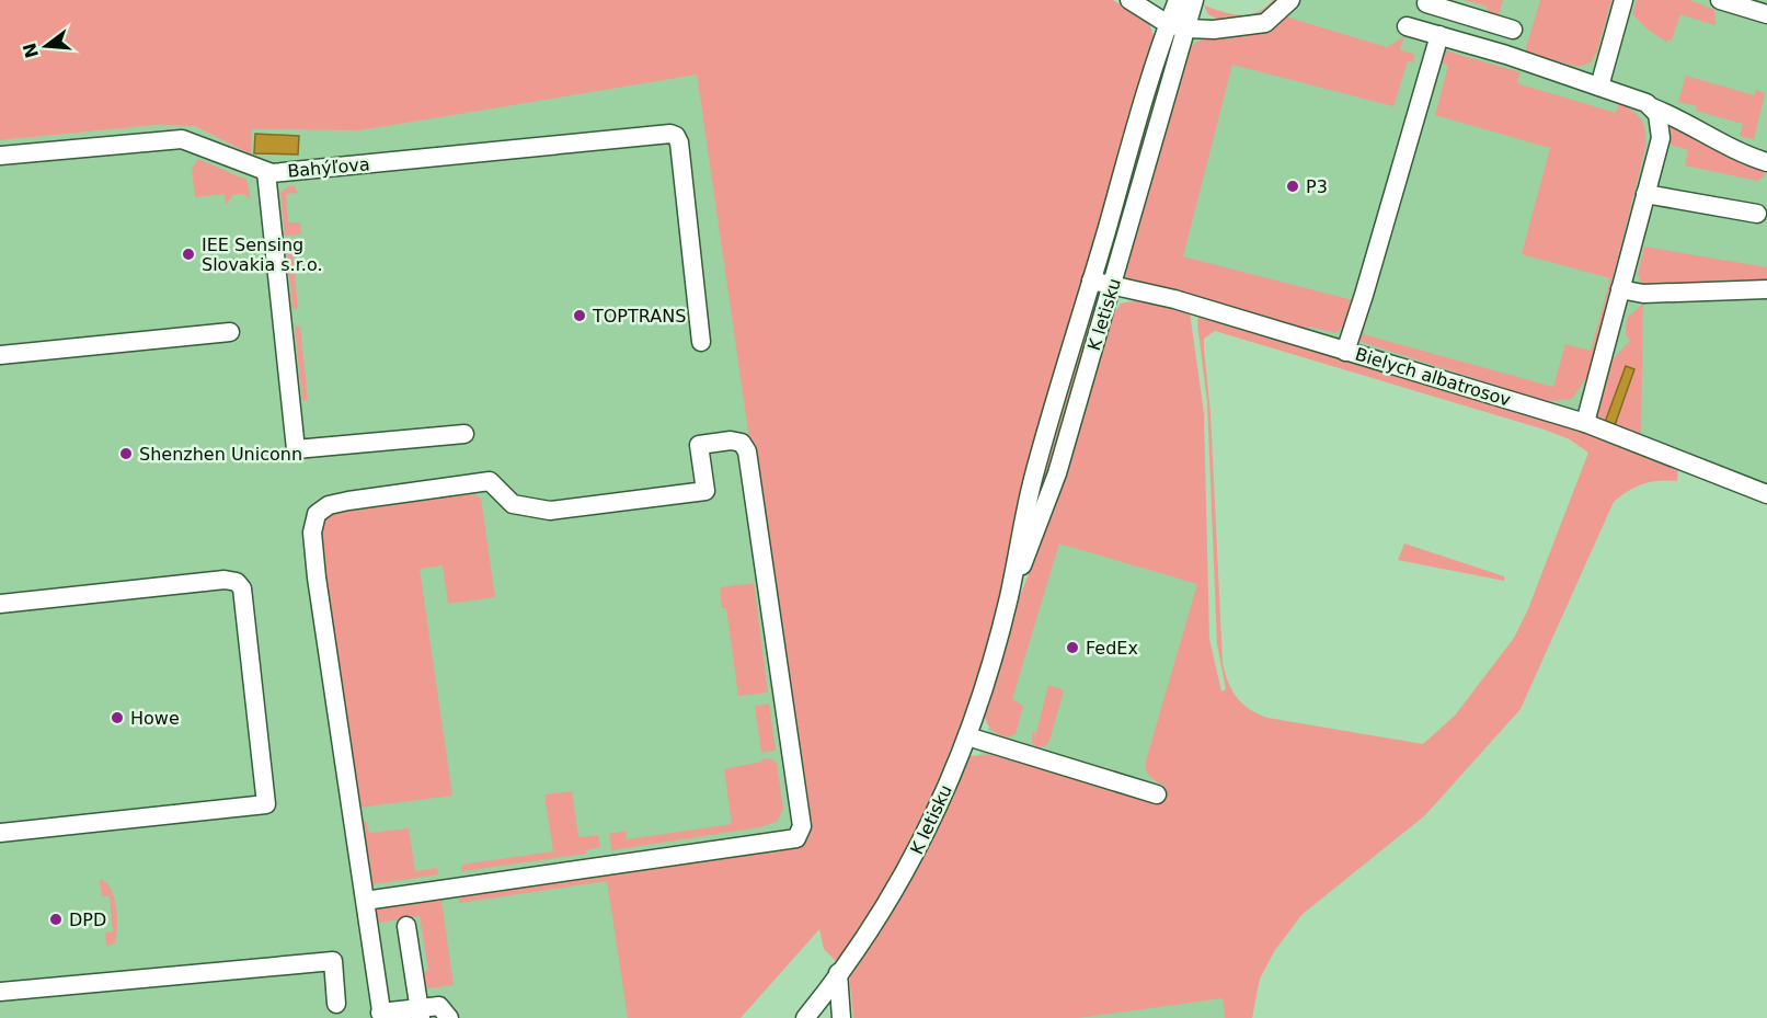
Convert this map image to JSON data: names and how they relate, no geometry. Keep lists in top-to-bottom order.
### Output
{
  "streets": {
    "street": ["Bahýľova", "K letisku", "Bielych albatrosov"]
  },
  "crossings": [
    ["K letisku", "Bielych albatrosov"]
  ],
  "places": [
    "P3",
    "IEE Sensing Slovakia s.r.o.",
    "TOPTRANS",
    "Shenzhen Uniconn",
    "FedEx",
    "Howe",
    "DPD"
  ],
  "north": "left"
}
